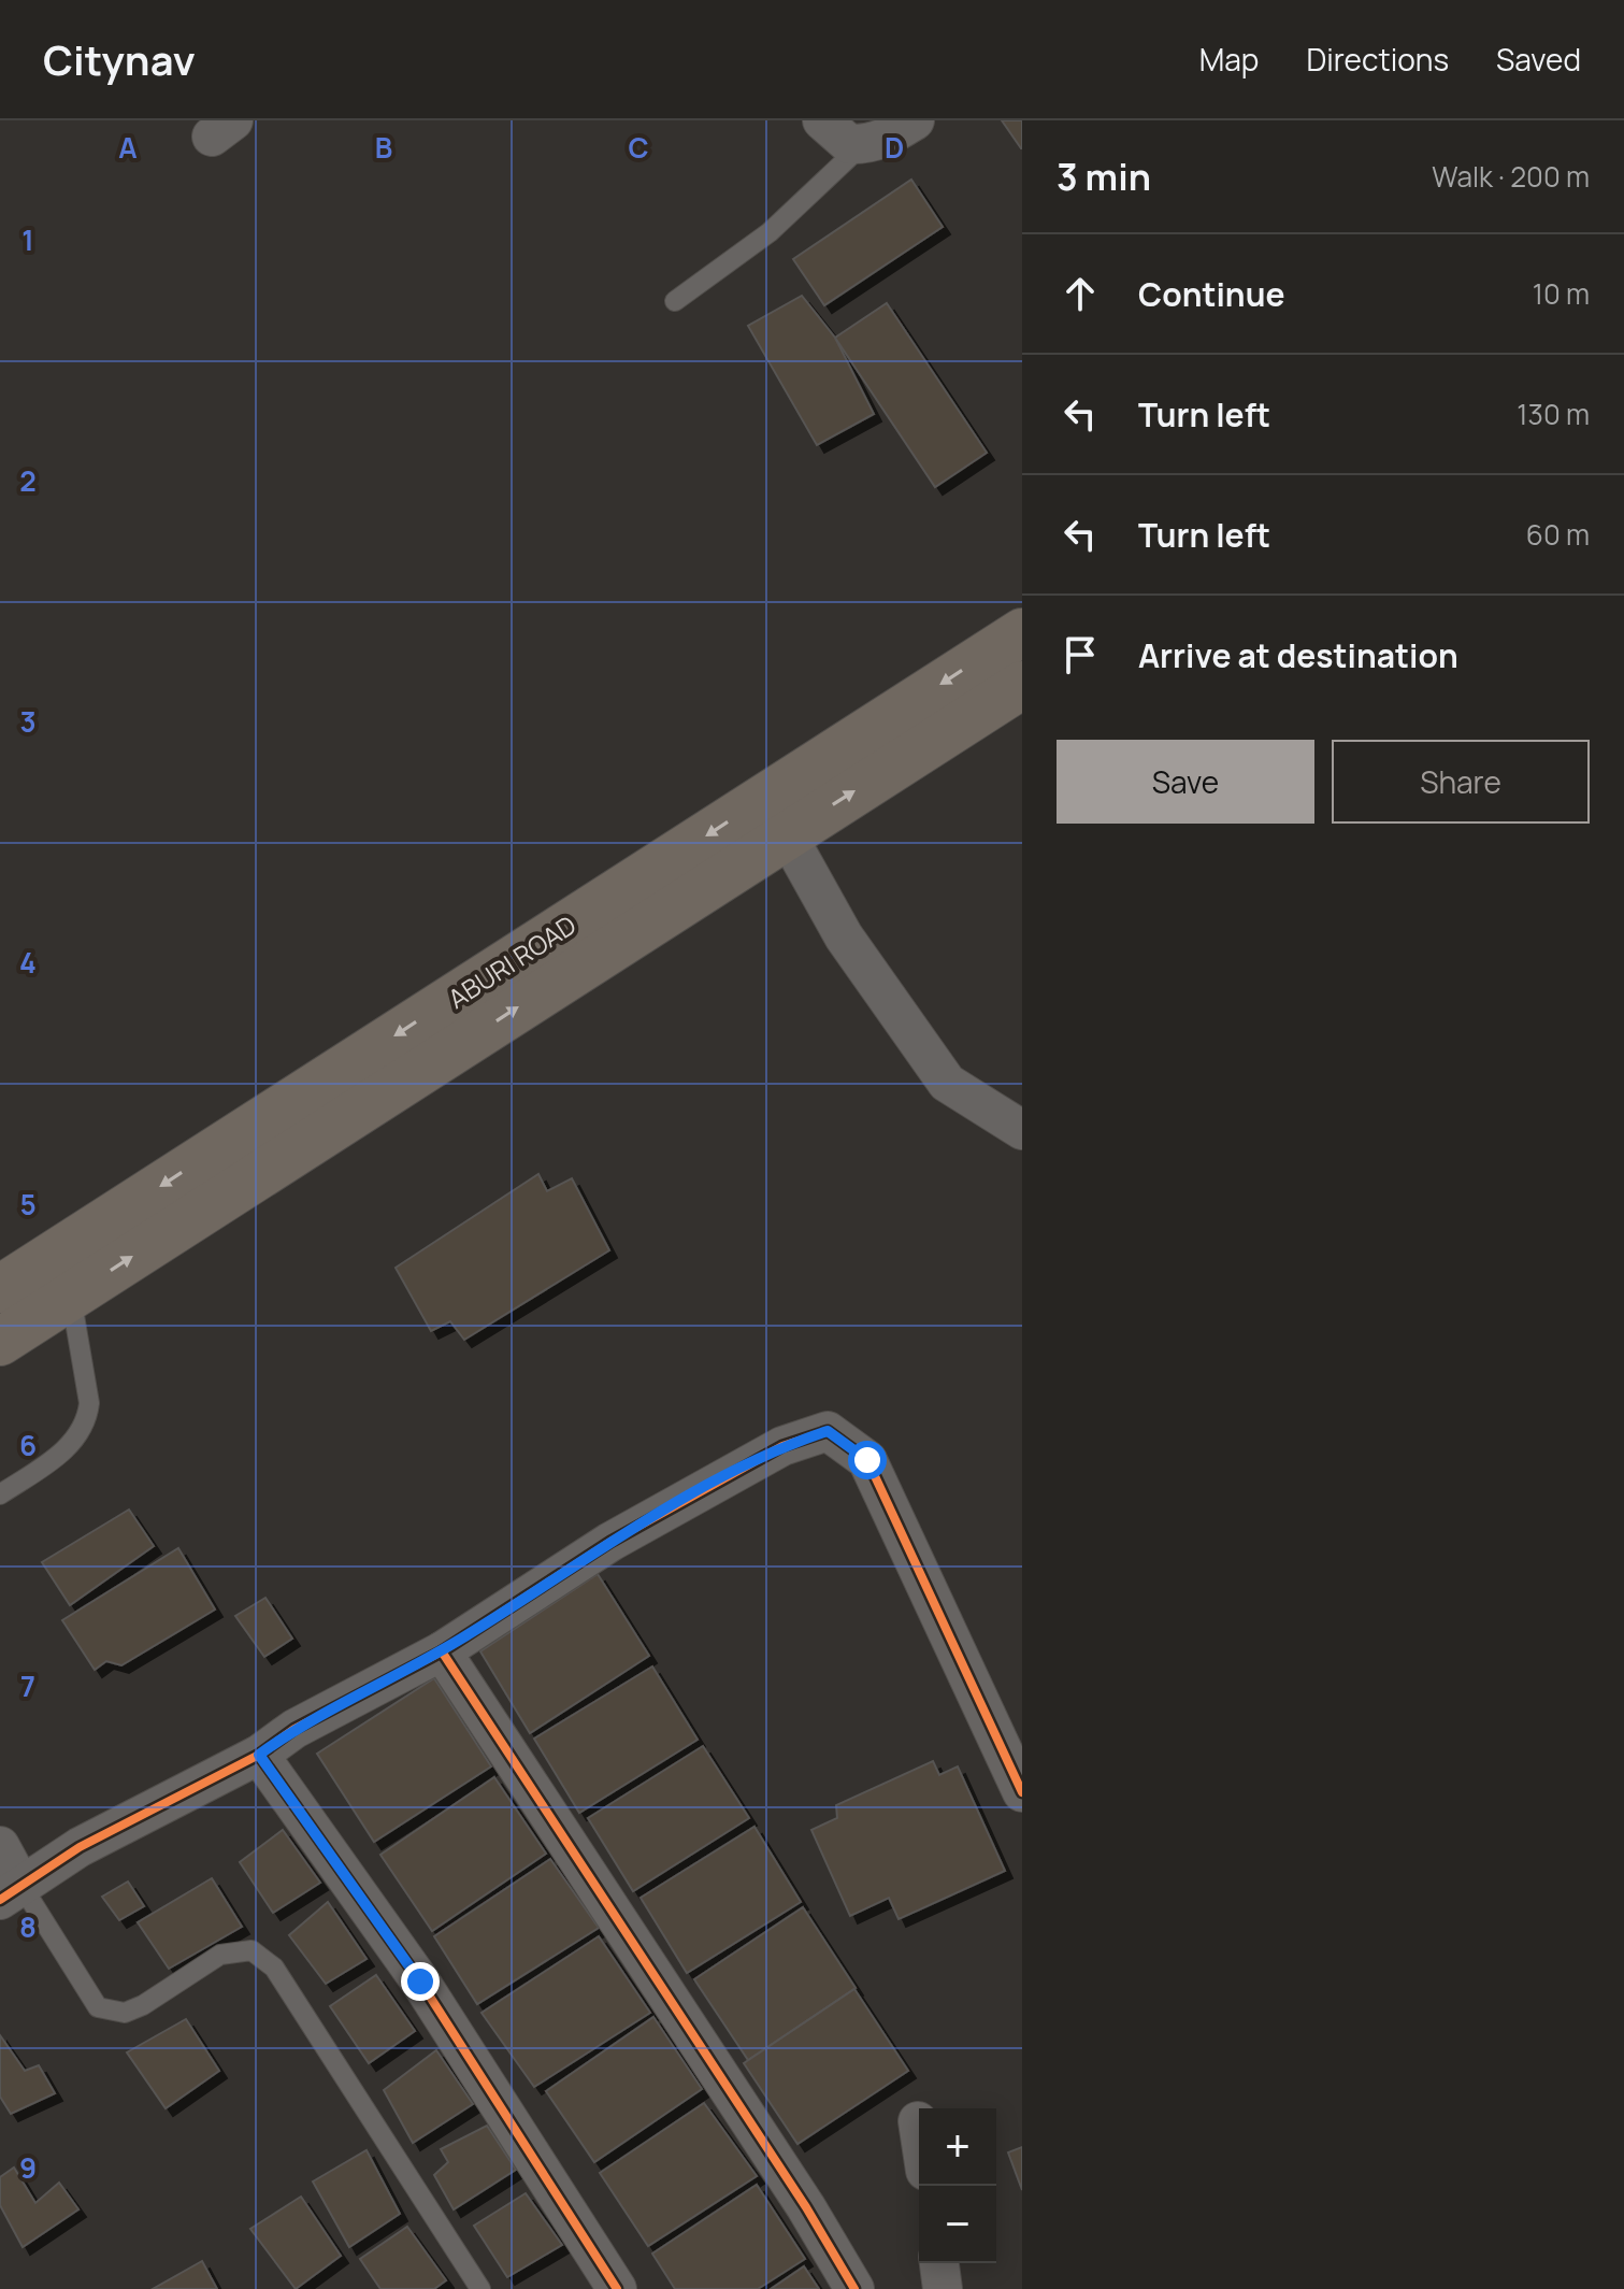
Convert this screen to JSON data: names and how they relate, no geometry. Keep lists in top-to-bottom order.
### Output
{
  "streets": {
    "highway": ["ABURI ROAD"]
  },
  "page": {
    "header": "Citynav",
    "nav": ["Map", "Directions", "Saved"],
    "heading": ["3 min", "Walk · 200 m"],
    "list": [
      ["Continue", "10 m"],
      ["Turn left", "130 m"],
      ["Turn left", "60 m"],
      "Arrive at destination"
    ],
    "buttons": ["Save", "Share"],
    "map_buttons": ["+", "−"]
  },
  "grid": {
    "columns": [
      "A",
      "B",
      "C",
      "D"
    ],
    "rows": [
      "1",
      "2",
      "3",
      "4",
      "5",
      "6",
      "7",
      "8",
      "9"
    ]
  }
}
